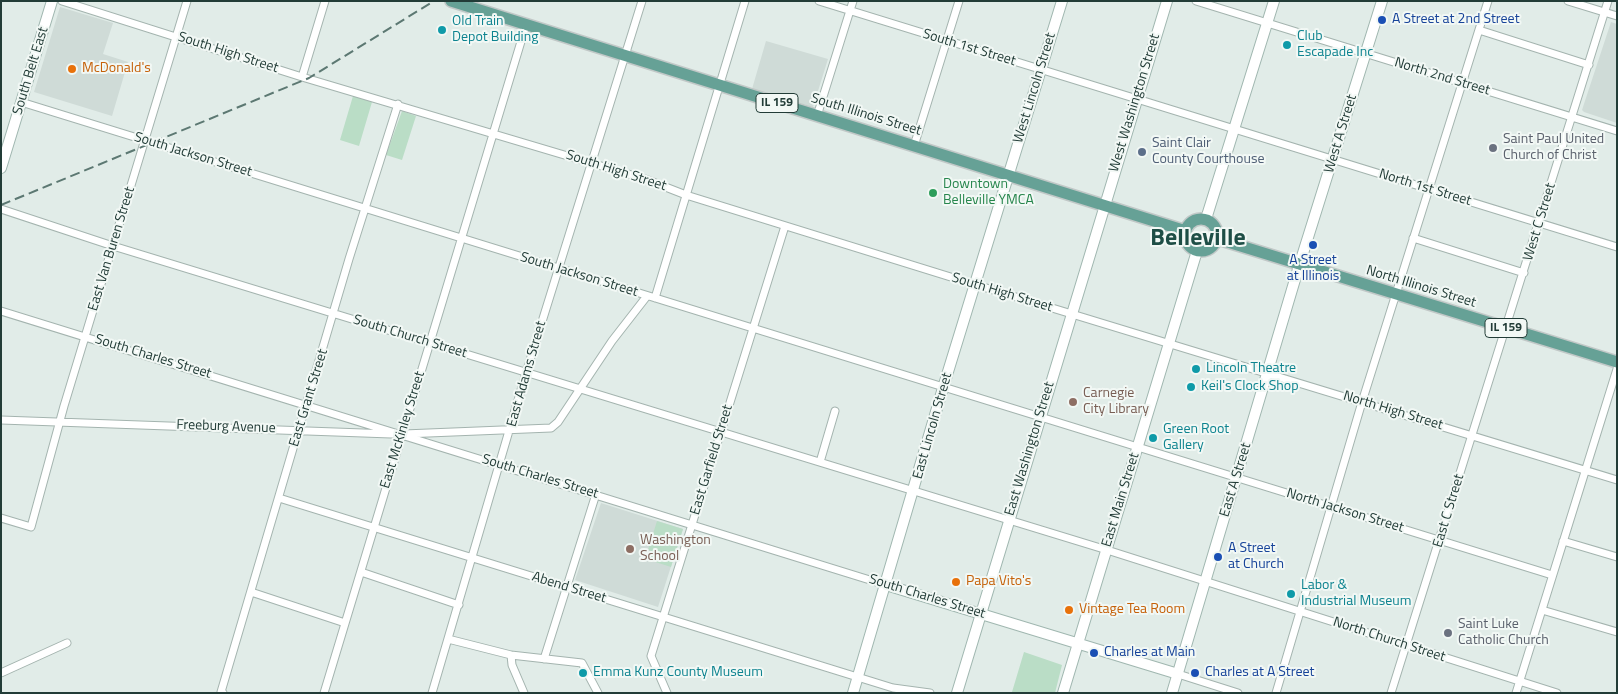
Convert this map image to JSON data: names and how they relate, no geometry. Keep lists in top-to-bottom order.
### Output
{
  "streets": {
    "main road": ["IL 159", "South Illinois Street", "North Illinois Street"],
    "street": [
      "South 1st Street",
      "South High Street",
      "South Belt East",
      "North 2nd Street",
      "West Lincoln Street",
      "West Washington Street",
      "West A Street",
      "South Jackson Street",
      "North 1st Street",
      "West C Street",
      "East Van Buren Street",
      "South Church Street",
      "South Charles Street",
      "East Adams Street",
      "East Grant Street",
      "North High Street",
      "East Lincoln Street",
      "Freeburg Avenue",
      "East McKinley Street",
      "East Washington Street",
      "East Garfield Street",
      "East A Street",
      "East Main Street",
      "North Jackson Street",
      "East C Street",
      "Abend Street",
      "North Church Street"
    ]
  },
  "crossings": [
    ["South 1st Street", "West Lincoln Street"],
    ["South 1st Street", "West Washington Street"],
    ["South 1st Street", "North 1st Street"],
    ["South High Street", "East Van Buren Street"],
    ["South High Street", "East Adams Street"],
    ["South High Street", "East Grant Street"],
    ["South High Street", "North High Street"],
    ["South High Street", "East Lincoln Street"],
    ["South High Street", "East McKinley Street"],
    ["South High Street", "East Washington Street"],
    ["South High Street", "East Garfield Street"],
    ["South High Street", "East Main Street"],
    ["South Belt East", "South Jackson Street"],
    ["North 2nd Street", "West A Street"],
    ["North 2nd Street", "West C Street"],
    ["West Lincoln Street", "South Illinois Street"],
    ["West Lincoln Street", "East Lincoln Street"],
    ["West Washington Street", "South Illinois Street"],
    ["West Washington Street", "East Washington Street"],
    ["South Illinois Street", "North Illinois Street"],
    ["South Illinois Street", "East Adams Street"],
    ["South Illinois Street", "East Lincoln Street"],
    ["South Illinois Street", "East McKinley Street"],
    ["South Illinois Street", "East Washington Street"],
    ["South Illinois Street", "East Main Street"],
    ["West A Street", "North 1st Street"],
    ["West A Street", "North Illinois Street"],
    ["West A Street", "East A Street"],
    ["South Jackson Street", "East Van Buren Street"],
    ["South Jackson Street", "East Adams Street"],
    ["South Jackson Street", "East Grant Street"],
    ["South Jackson Street", "East Lincoln Street"],
    ["South Jackson Street", "East McKinley Street"],
    ["South Jackson Street", "East Washington Street"],
    ["South Jackson Street", "East Garfield Street"],
    ["South Jackson Street", "East Main Street"],
    ["South Jackson Street", "North Jackson Street"],
    ["North 1st Street", "West C Street"],
    ["West C Street", "North Illinois Street"],
    ["West C Street", "East C Street"],
    ["East Van Buren Street", "South Church Street"],
    ["East Van Buren Street", "South Charles Street"],
    ["East Van Buren Street", "Freeburg Avenue"],
    ["North Illinois Street", "East A Street"],
    ["North Illinois Street", "East Main Street"],
    ["North Illinois Street", "East C Street"],
    ["South Church Street", "East Adams Street"],
    ["South Church Street", "East Grant Street"],
    ["South Church Street", "East Lincoln Street"],
    ["South Church Street", "Freeburg Avenue"],
    ["South Church Street", "East McKinley Street"],
    ["South Church Street", "East Washington Street"],
    ["South Church Street", "East Garfield Street"],
    ["South Church Street", "East Main Street"],
    ["South Church Street", "North Church Street"],
    ["South Charles Street", "East Adams Street"],
    ["South Charles Street", "East Grant Street"],
    ["South Charles Street", "East Lincoln Street"],
    ["South Charles Street", "Freeburg Avenue"],
    ["South Charles Street", "East McKinley Street"],
    ["South Charles Street", "East Washington Street"],
    ["South Charles Street", "East Garfield Street"],
    ["South Charles Street", "East A Street"],
    ["South Charles Street", "East Main Street"],
    ["East Adams Street", "Freeburg Avenue"],
    ["East Adams Street", "Abend Street"],
    ["East Grant Street", "Freeburg Avenue"],
    ["East Grant Street", "Abend Street"],
    ["North High Street", "East A Street"],
    ["North High Street", "East Main Street"],
    ["North High Street", "East C Street"],
    ["East Lincoln Street", "Abend Street"],
    ["Freeburg Avenue", "East McKinley Street"],
    ["East McKinley Street", "Abend Street"],
    ["East Garfield Street", "Abend Street"],
    ["East A Street", "North Jackson Street"],
    ["East A Street", "North Church Street"],
    ["East Main Street", "North Jackson Street"],
    ["East Main Street", "North Church Street"],
    ["North Jackson Street", "East C Street"],
    ["East C Street", "North Church Street"]
  ],
  "districts": ["Belleville"],
  "places": [
    "A Street at 2nd Street",
    "Old Train Depot Building",
    "Club Escapade Inc",
    "McDonald's",
    "Saint Paul United Church of Christ",
    "Saint Clair County Courthouse",
    "Downtown Belleville YMCA",
    "A Street at Illinois",
    "Lincoln Theatre",
    "Keil's Clock Shop",
    "Carnegie City Library",
    "Green Root Gallery",
    "Washington School",
    "A Street at Church",
    "Papa Vito's",
    "Labor & Industrial Museum",
    "Vintage Tea Room",
    "Saint Luke Catholic Church",
    "Charles at Main",
    "Emma Kunz County Museum",
    "Charles at A Street"
  ]
}
